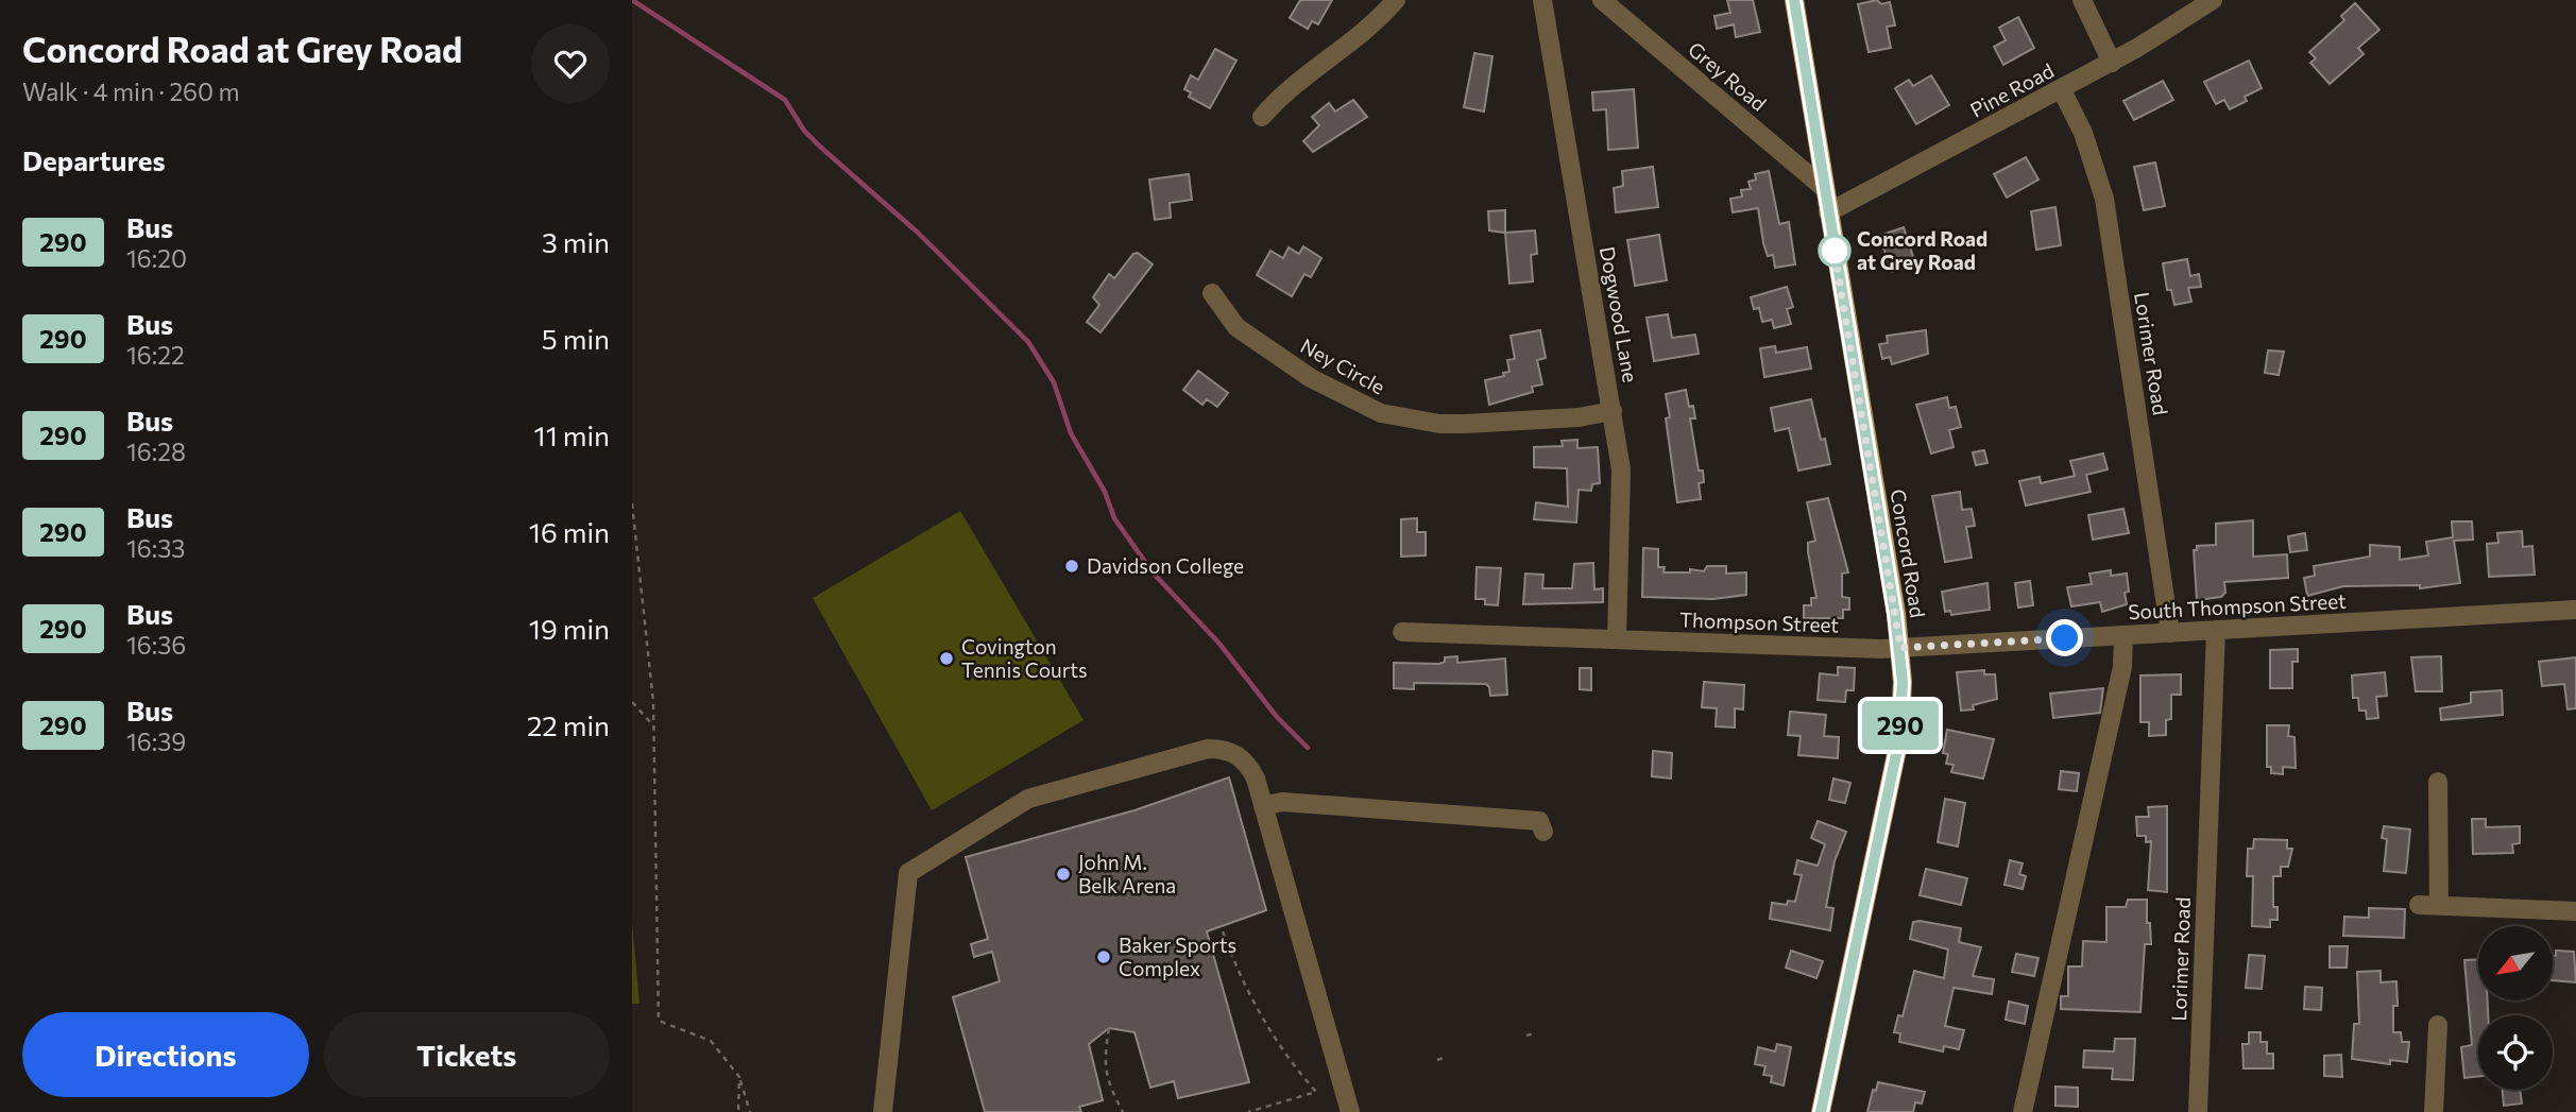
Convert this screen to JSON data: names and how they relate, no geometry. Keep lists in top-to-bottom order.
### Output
{
  "streets": {
    "main road": ["Concord Road"],
    "street": [
      "Grey Road",
      "Pine Road",
      "Dogwood Lane",
      "Lorimer Road",
      "Ney Circle",
      "South Thompson Street",
      "Thompson Street"
    ]
  },
  "crossings": [
    ["Grey Road", "Concord Road"],
    ["Pine Road", "Lorimer Road"],
    ["Pine Road", "Concord Road"],
    ["Dogwood Lane", "Ney Circle"],
    ["Dogwood Lane", "Thompson Street"],
    ["Lorimer Road", "South Thompson Street"],
    ["Concord Road", "South Thompson Street"],
    ["Concord Road", "Thompson Street"],
    ["South Thompson Street", "Thompson Street"]
  ],
  "places": [
    "Concord Road at Grey Road",
    "Davidson College",
    "Covington Tennis Courts",
    "John M. Belk Arena",
    "Baker Sports Complex"
  ],
  "lines": ["bus line 290"],
  "north": "bottom left",
  "page": {
    "heading": [
      ["Concord Road at Grey Road", "Walk · 4 min · 260 m"],
      "Departures"
    ],
    "on_map": "290",
    "list": [
      {
        "mark": "290",
        "name": "Bus",
        "note": "16:20",
        "value": "3 min"
      },
      {
        "mark": "290",
        "name": "Bus",
        "note": "16:22",
        "value": "5 min"
      },
      {
        "mark": "290",
        "name": "Bus",
        "note": "16:28",
        "value": "11 min"
      },
      {
        "mark": "290",
        "name": "Bus",
        "note": "16:33",
        "value": "16 min"
      },
      {
        "mark": "290",
        "name": "Bus",
        "note": "16:36",
        "value": "19 min"
      },
      {
        "mark": "290",
        "name": "Bus",
        "note": "16:39",
        "value": "22 min"
      }
    ],
    "buttons": ["Directions", "Tickets"]
  }
}
